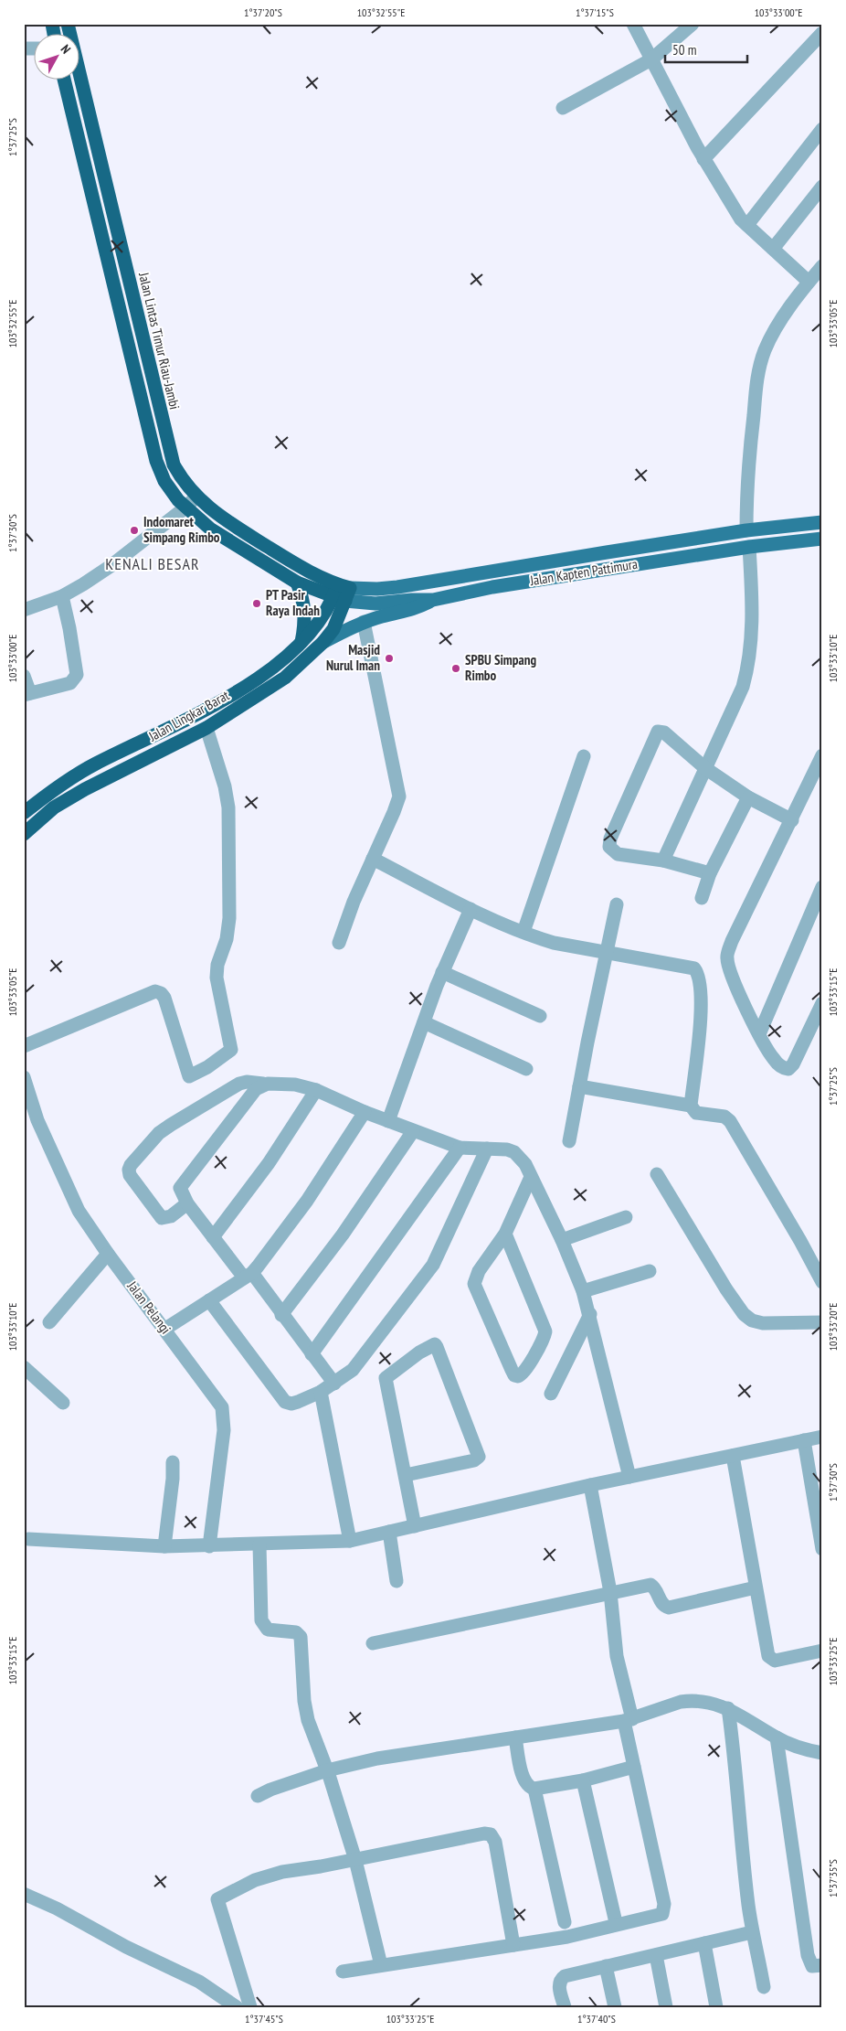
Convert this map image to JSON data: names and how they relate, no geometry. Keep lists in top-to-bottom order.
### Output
{
  "streets": {
    "highway": ["Jalan Lintas Timur Riau-Jambi", "Jalan Lingkar Barat"],
    "main road": ["Jalan Kapten Pattimura"],
    "street": ["Jalan Pelangi"]
  },
  "crossings": [
    ["Jalan Lintas Timur Riau-Jambi", "Jalan Kapten Pattimura"],
    ["Jalan Lintas Timur Riau-Jambi", "Jalan Lingkar Barat"],
    ["Jalan Kapten Pattimura", "Jalan Lingkar Barat"]
  ],
  "districts": ["KENALI BESAR"],
  "places": [
    "Indomaret Simpang Rimbo",
    "PT Pasir Raya Indah",
    "Masjid Nurul Iman",
    "SPBU Simpang Rimbo"
  ],
  "scale_bar": "50 m",
  "north": "top right",
  "coordinates": [
    "1°37'20\"S",
    "103°32'55\"E",
    "1°37'15\"S",
    "103°33'00\"E",
    "1°37'25\"S",
    "103°33'05\"E",
    "1°37'30\"S",
    "103°33'10\"E",
    "103°33'15\"E",
    "103°33'20\"E",
    "103°33'25\"E",
    "1°37'35\"S",
    "1°37'45\"S",
    "1°37'40\"S"
  ]
}
